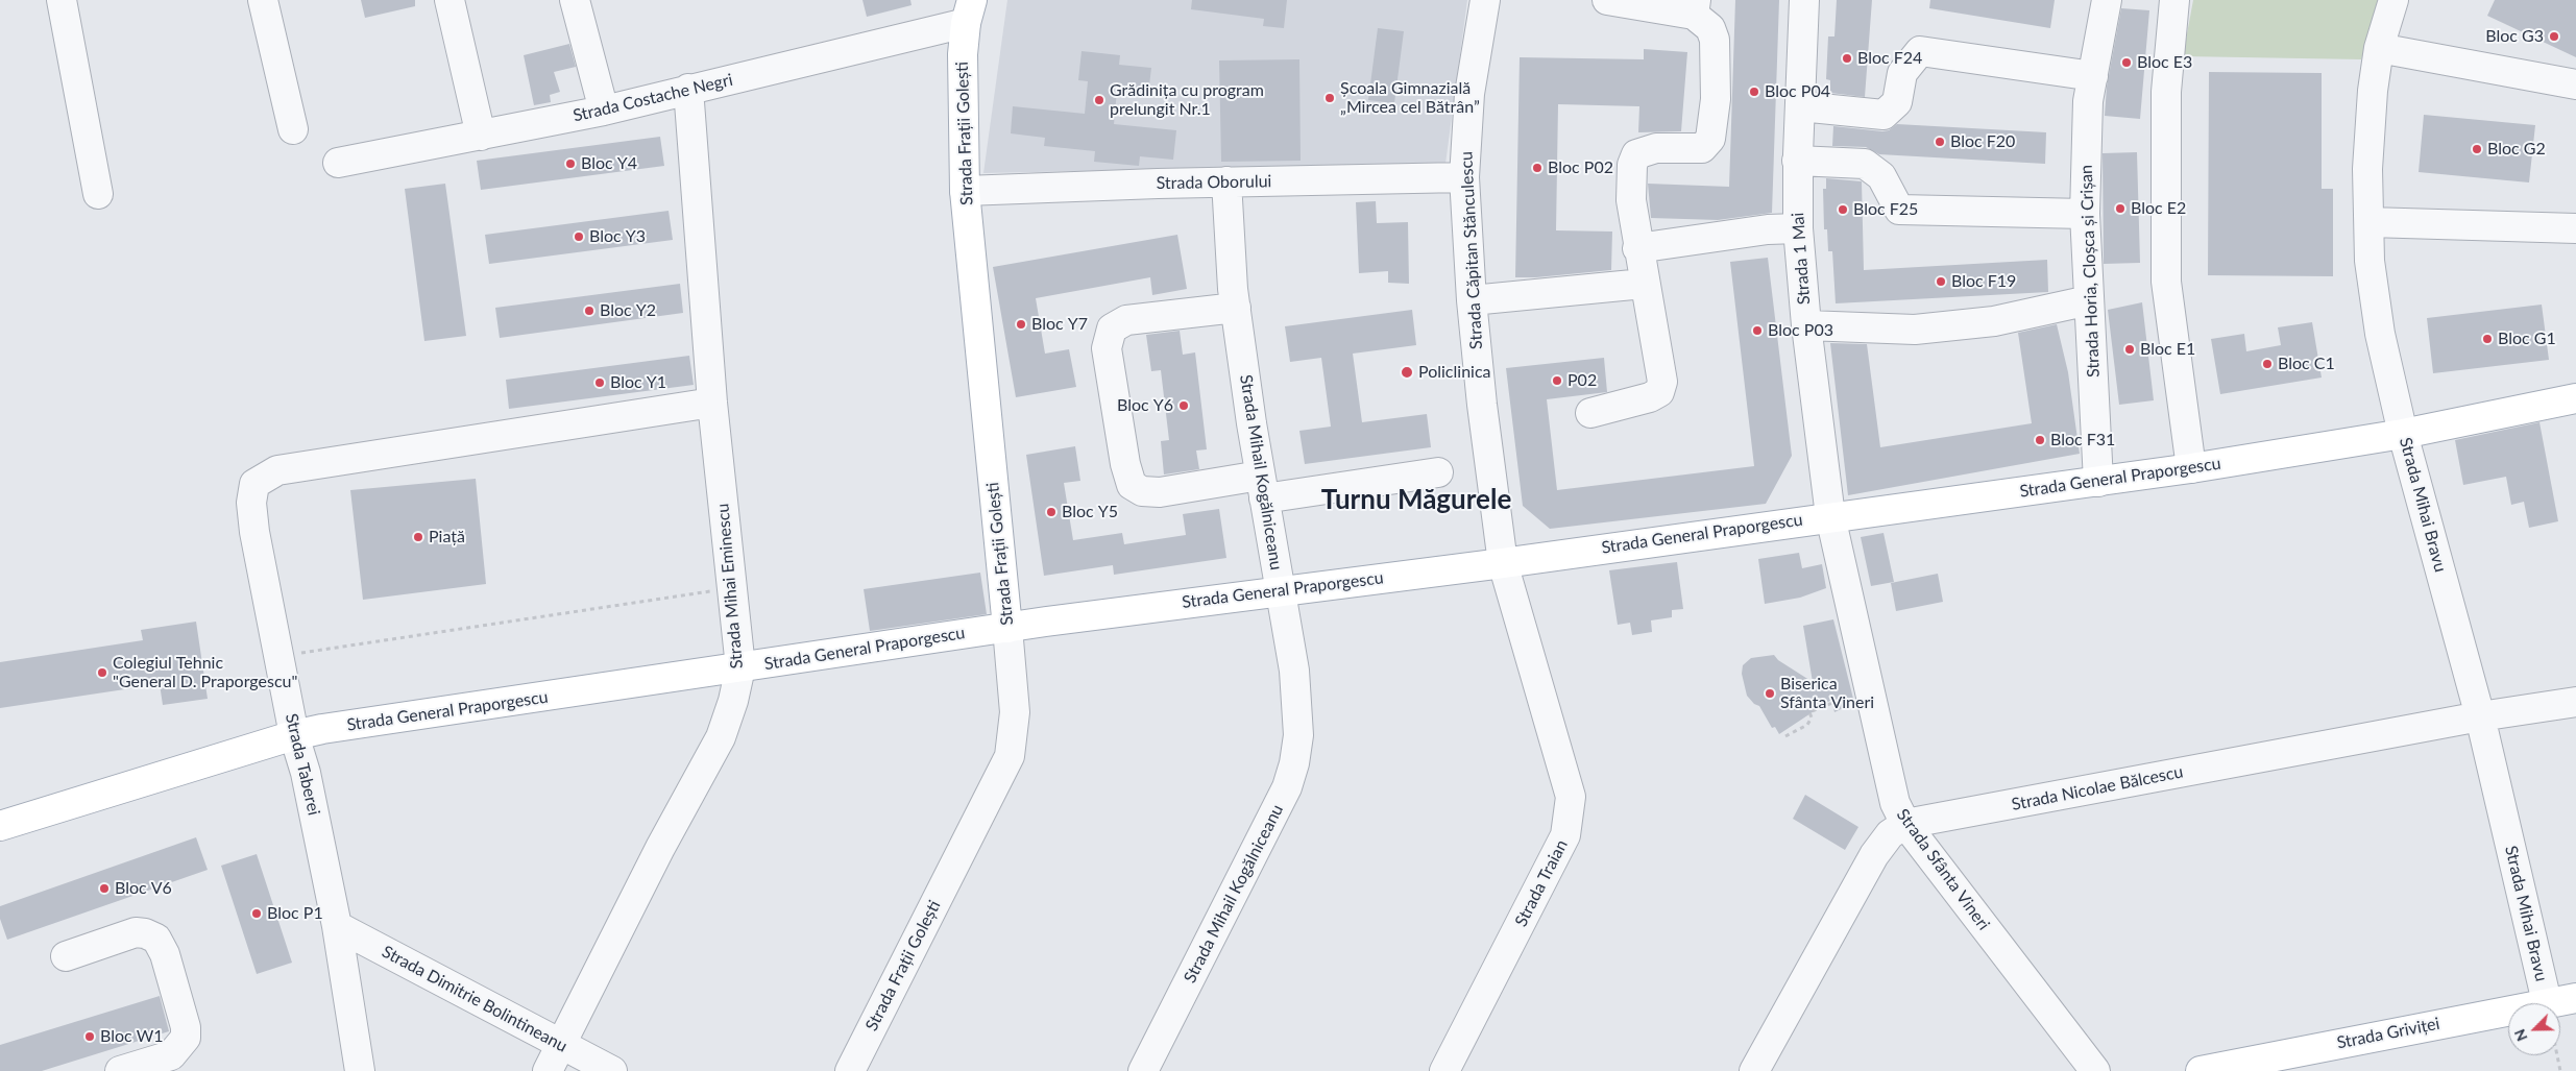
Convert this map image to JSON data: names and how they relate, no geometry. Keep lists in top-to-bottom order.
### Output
{
  "streets": {
    "main road": ["Strada Frații Golești", "Strada General Praporgescu", "Strada Griviței"],
    "street": [
      "Strada Costache Negri",
      "Strada Oborului",
      "Strada Căpitan Stănculescu",
      "Strada 1 Mai",
      "Strada Horia, Cloșca și Crișan",
      "Strada Mihail Kogălniceanu",
      "Strada Mihai Bravu",
      "Strada Mihai Eminescu",
      "Strada Taberei",
      "Strada Nicolae Bălcescu",
      "Strada Sfânta Vineri",
      "Strada Traian",
      "Strada Dimitrie Bolintineanu"
    ]
  },
  "crossings": [
    ["Strada Costache Negri", "Strada Frații Golești"],
    ["Strada Costache Negri", "Strada Mihai Eminescu"],
    ["Strada Frații Golești", "Strada Oborului"],
    ["Strada Frații Golești", "Strada General Praporgescu"],
    ["Strada Oborului", "Strada Căpitan Stănculescu"],
    ["Strada Oborului", "Strada Mihail Kogălniceanu"],
    ["Strada Căpitan Stănculescu", "Strada General Praporgescu"],
    ["Strada Căpitan Stănculescu", "Strada Traian"],
    ["Strada 1 Mai", "Strada General Praporgescu"],
    ["Strada 1 Mai", "Strada Sfânta Vineri"],
    ["Strada Horia, Cloșca și Crișan", "Strada General Praporgescu"],
    ["Strada Mihail Kogălniceanu", "Strada General Praporgescu"],
    ["Strada General Praporgescu", "Strada Mihai Bravu"],
    ["Strada General Praporgescu", "Strada Mihai Eminescu"],
    ["Strada General Praporgescu", "Strada Taberei"],
    ["Strada General Praporgescu", "Strada Sfânta Vineri"],
    ["Strada General Praporgescu", "Strada Traian"],
    ["Strada Mihai Bravu", "Strada Nicolae Bălcescu"],
    ["Strada Mihai Eminescu", "Strada Taberei"],
    ["Strada Mihai Eminescu", "Strada Dimitrie Bolintineanu"],
    ["Strada Taberei", "Strada Dimitrie Bolintineanu"],
    ["Strada Nicolae Bălcescu", "Strada Sfânta Vineri"]
  ],
  "districts": ["Turnu Măgurele"],
  "places": [
    "Bloc G3",
    "Bloc F24",
    "Bloc E3",
    "Bloc P04",
    "Școala Gimnazială „Mircea cel Bătrân”",
    "Grădinița cu program prelungit Nr.1",
    "Bloc F20",
    "Bloc G2",
    "Bloc Y4",
    "Bloc P02",
    "Bloc E2",
    "Bloc F25",
    "Bloc Y3",
    "Bloc F19",
    "Bloc Y2",
    "Bloc Y7",
    "Bloc P03",
    "Bloc G1",
    "Bloc E1",
    "Bloc C1",
    "Policlinica",
    "P02",
    "Bloc Y1",
    "Bloc Y6",
    "Bloc F31",
    "Bloc Y5",
    "Piață",
    "Colegiul Tehnic \"General D. Praporgescu\"",
    "Biserica Sfânta Vineri",
    "Bloc V6",
    "Bloc P1",
    "Bloc W1"
  ],
  "north": "bottom left"
}
